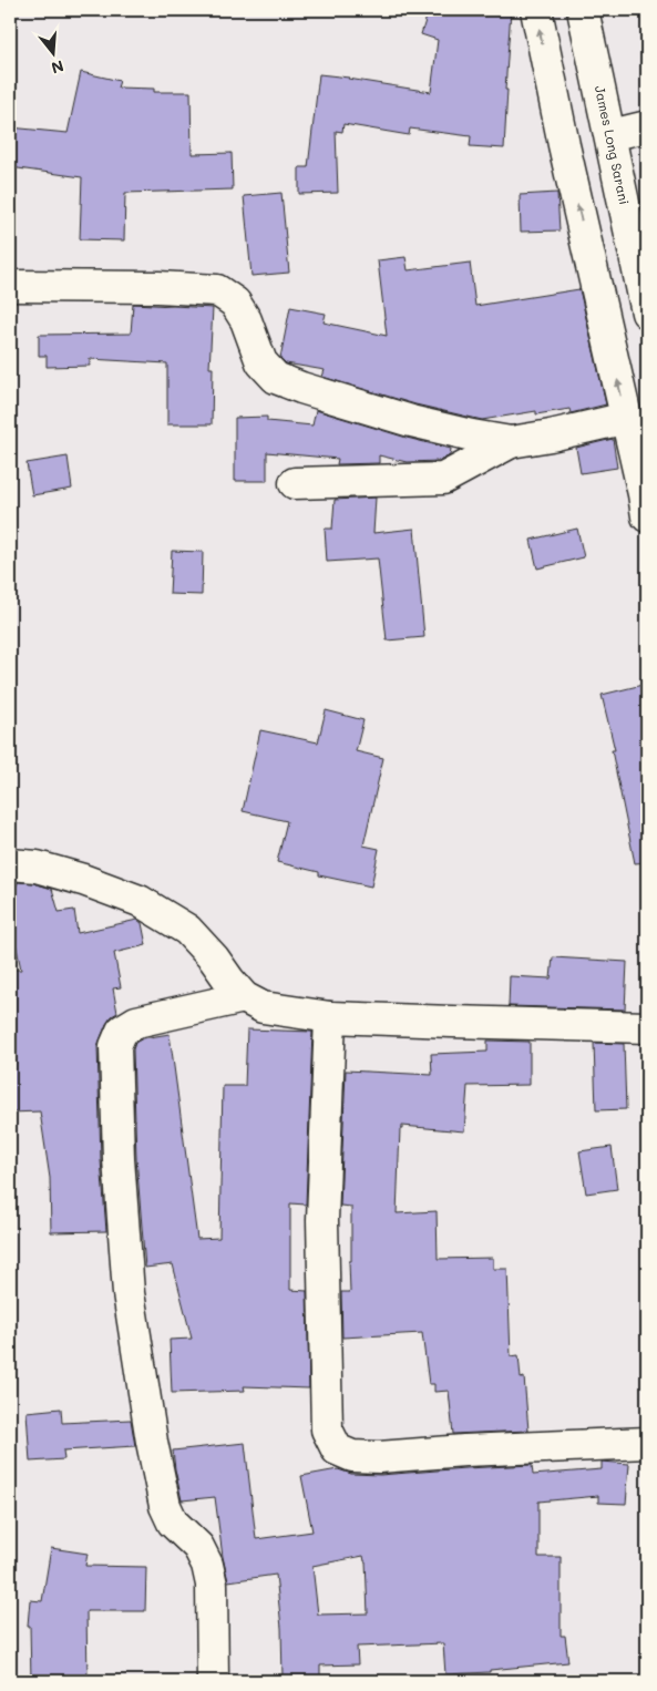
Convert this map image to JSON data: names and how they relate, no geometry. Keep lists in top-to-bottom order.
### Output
{
  "streets": {
    "street": ["James Long Sarani"]
  },
  "north": "bottom"
}
